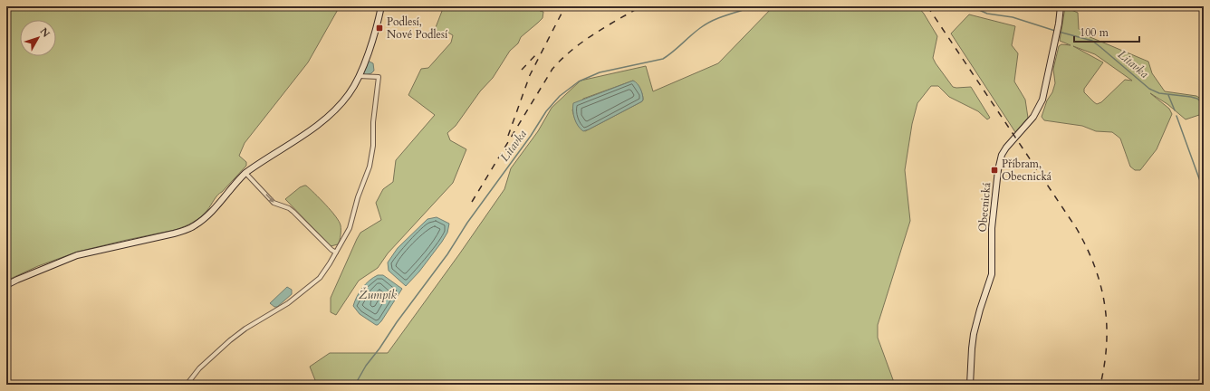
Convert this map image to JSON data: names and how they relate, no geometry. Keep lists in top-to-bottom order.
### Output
{
  "streets": {
    "street": ["Obecnická"]
  },
  "water": ["Litavka", "Žumpík"],
  "places": {
    "transit": ["Podlesí, Nové Podlesí", "Příbram, Obecnická"]
  },
  "scale_bar": "100 m",
  "north": "top right"
}
